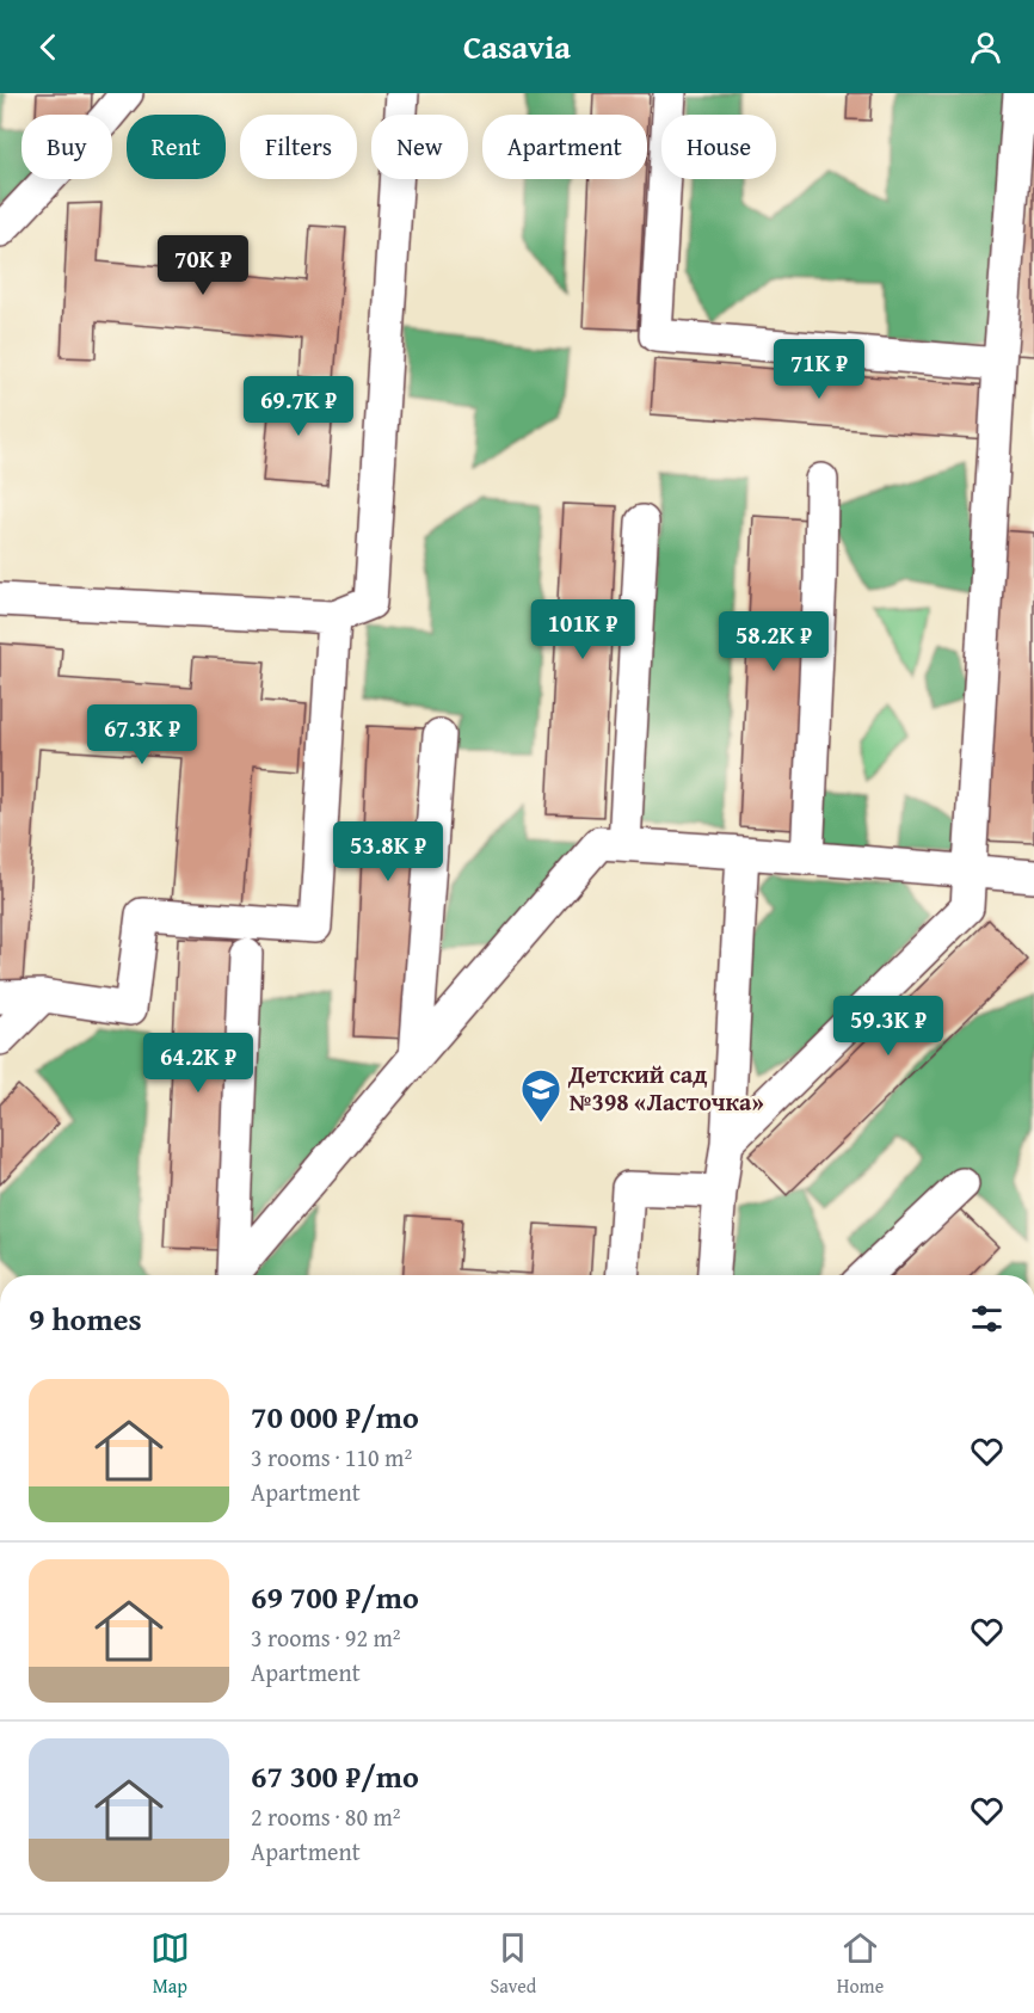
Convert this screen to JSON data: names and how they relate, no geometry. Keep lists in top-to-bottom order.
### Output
{
  "places": {
    "school or university": ["Детский сад №398 «Ласточка»"]
  },
  "page": {
    "header": "Casavia",
    "chip": [
      "Buy",
      "Rent",
      "Filters",
      "New",
      "Apartment",
      "House"
    ],
    "price": [
      "70K ₽",
      "71K ₽",
      "69.7K ₽",
      "101K ₽",
      "58.2K ₽",
      "67.3K ₽",
      "53.8K ₽",
      "59.3K ₽",
      "64.2K ₽"
    ],
    "heading": "9 homes",
    "list": [
      {
        "name": "70 000 ₽/mo",
        "note": "3 rooms · 110 m² · Apartment"
      },
      {
        "name": "69 700 ₽/mo",
        "note": "3 rooms · 92 m² · Apartment"
      },
      {
        "name": "67 300 ₽/mo",
        "note": "2 rooms · 80 m² · Apartment"
      }
    ],
    "tabs": ["Map", "Saved", "Home"]
  }
}
